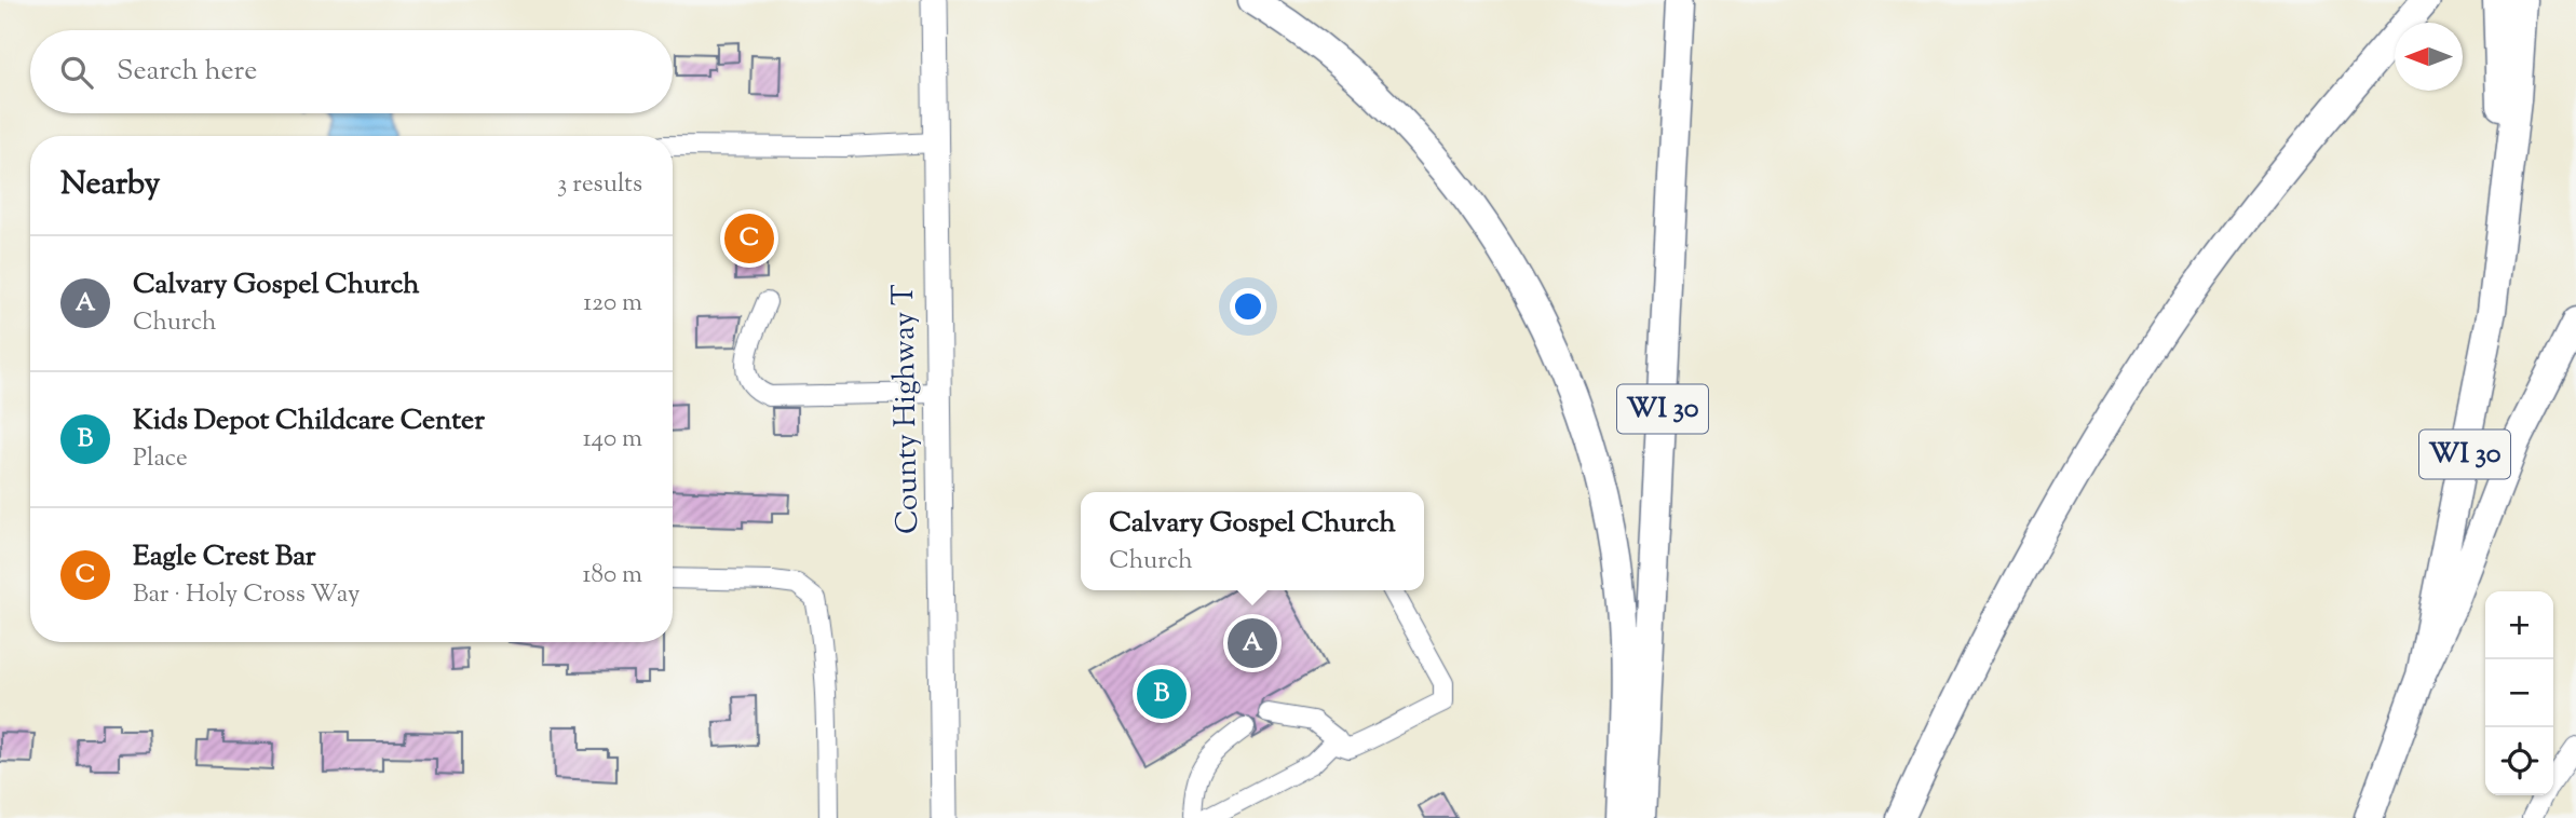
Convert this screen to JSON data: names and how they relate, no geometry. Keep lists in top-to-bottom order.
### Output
{
  "streets": {
    "highway": ["WI 30"],
    "main road": ["County Highway T"]
  },
  "north": "left",
  "page": {
    "search": "Search here",
    "heading": ["Nearby", "3 results"],
    "pins": ["C", "A", "B"],
    "list": [
      {
        "mark": "A",
        "name": "Calvary Gospel Church",
        "note": "Church",
        "value": "120 m"
      },
      {
        "mark": "B",
        "name": "Kids Depot Childcare Center",
        "note": "Place",
        "value": "140 m"
      },
      {
        "mark": "C",
        "name": "Eagle Crest Bar",
        "note": "Bar · Holy Cross Way",
        "value": "180 m"
      }
    ],
    "popup": ["Calvary Gospel Church", "Church"],
    "map_buttons": ["+", "−"]
  }
}
